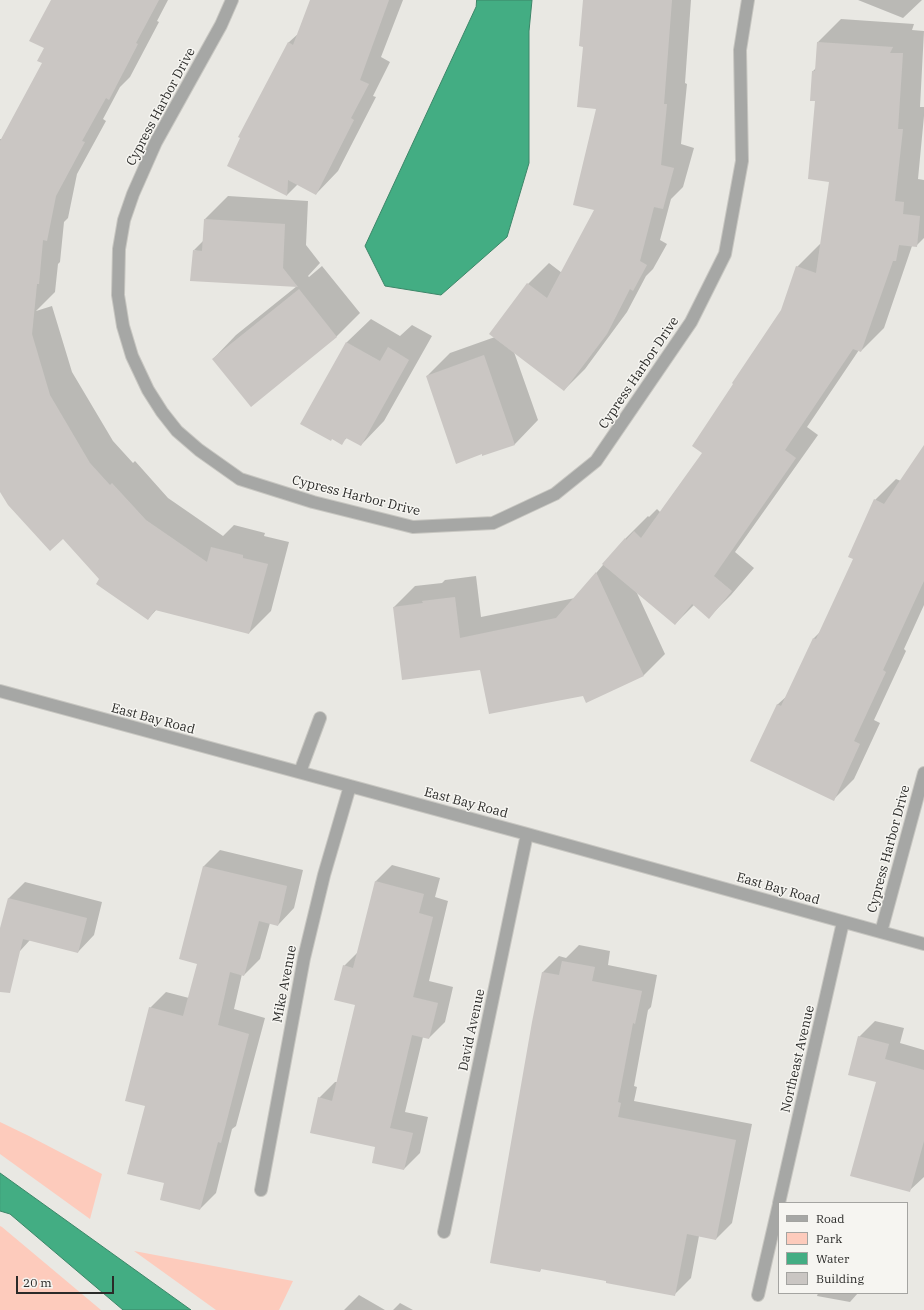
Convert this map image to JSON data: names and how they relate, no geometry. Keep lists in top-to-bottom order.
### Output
{
  "streets": {
    "street": [
      "Cypress Harbor Drive",
      "East Bay Road",
      "Mike Avenue",
      "David Avenue",
      "Northeast Avenue"
    ]
  },
  "crossings": [
    ["Cypress Harbor Drive", "East Bay Road"],
    ["East Bay Road", "Mike Avenue"],
    ["East Bay Road", "David Avenue"],
    ["East Bay Road", "Northeast Avenue"]
  ],
  "legend": [
    "Road",
    "Park",
    "Water",
    "Building"
  ],
  "scale_bar": "20 m"
}
